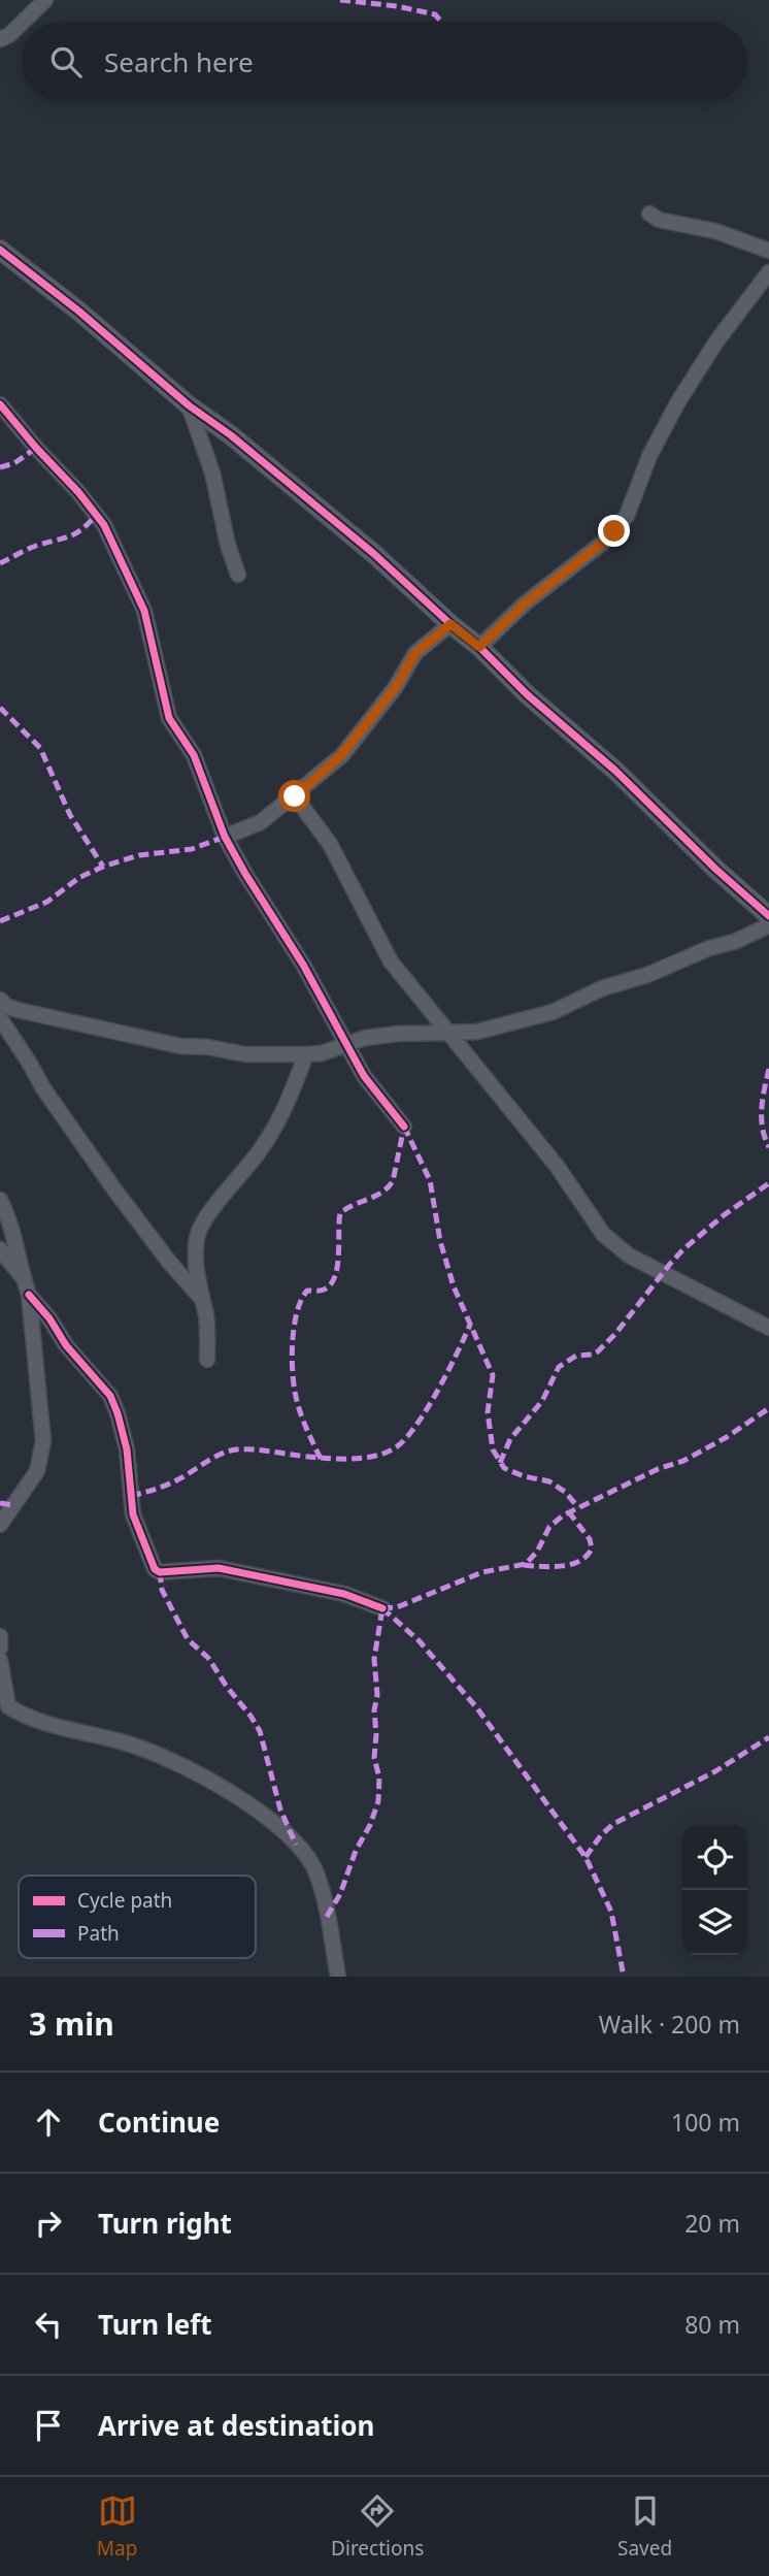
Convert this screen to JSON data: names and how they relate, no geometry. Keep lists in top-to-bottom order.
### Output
{
  "legend": ["Cycle path", "Path"],
  "page": {
    "search": "Search here",
    "heading": ["3 min", "Walk · 200 m"],
    "list": [
      ["Continue", "100 m"],
      ["Turn right", "20 m"],
      ["Turn left", "80 m"],
      "Arrive at destination"
    ],
    "nav": ["Map", "Directions", "Saved"]
  }
}
